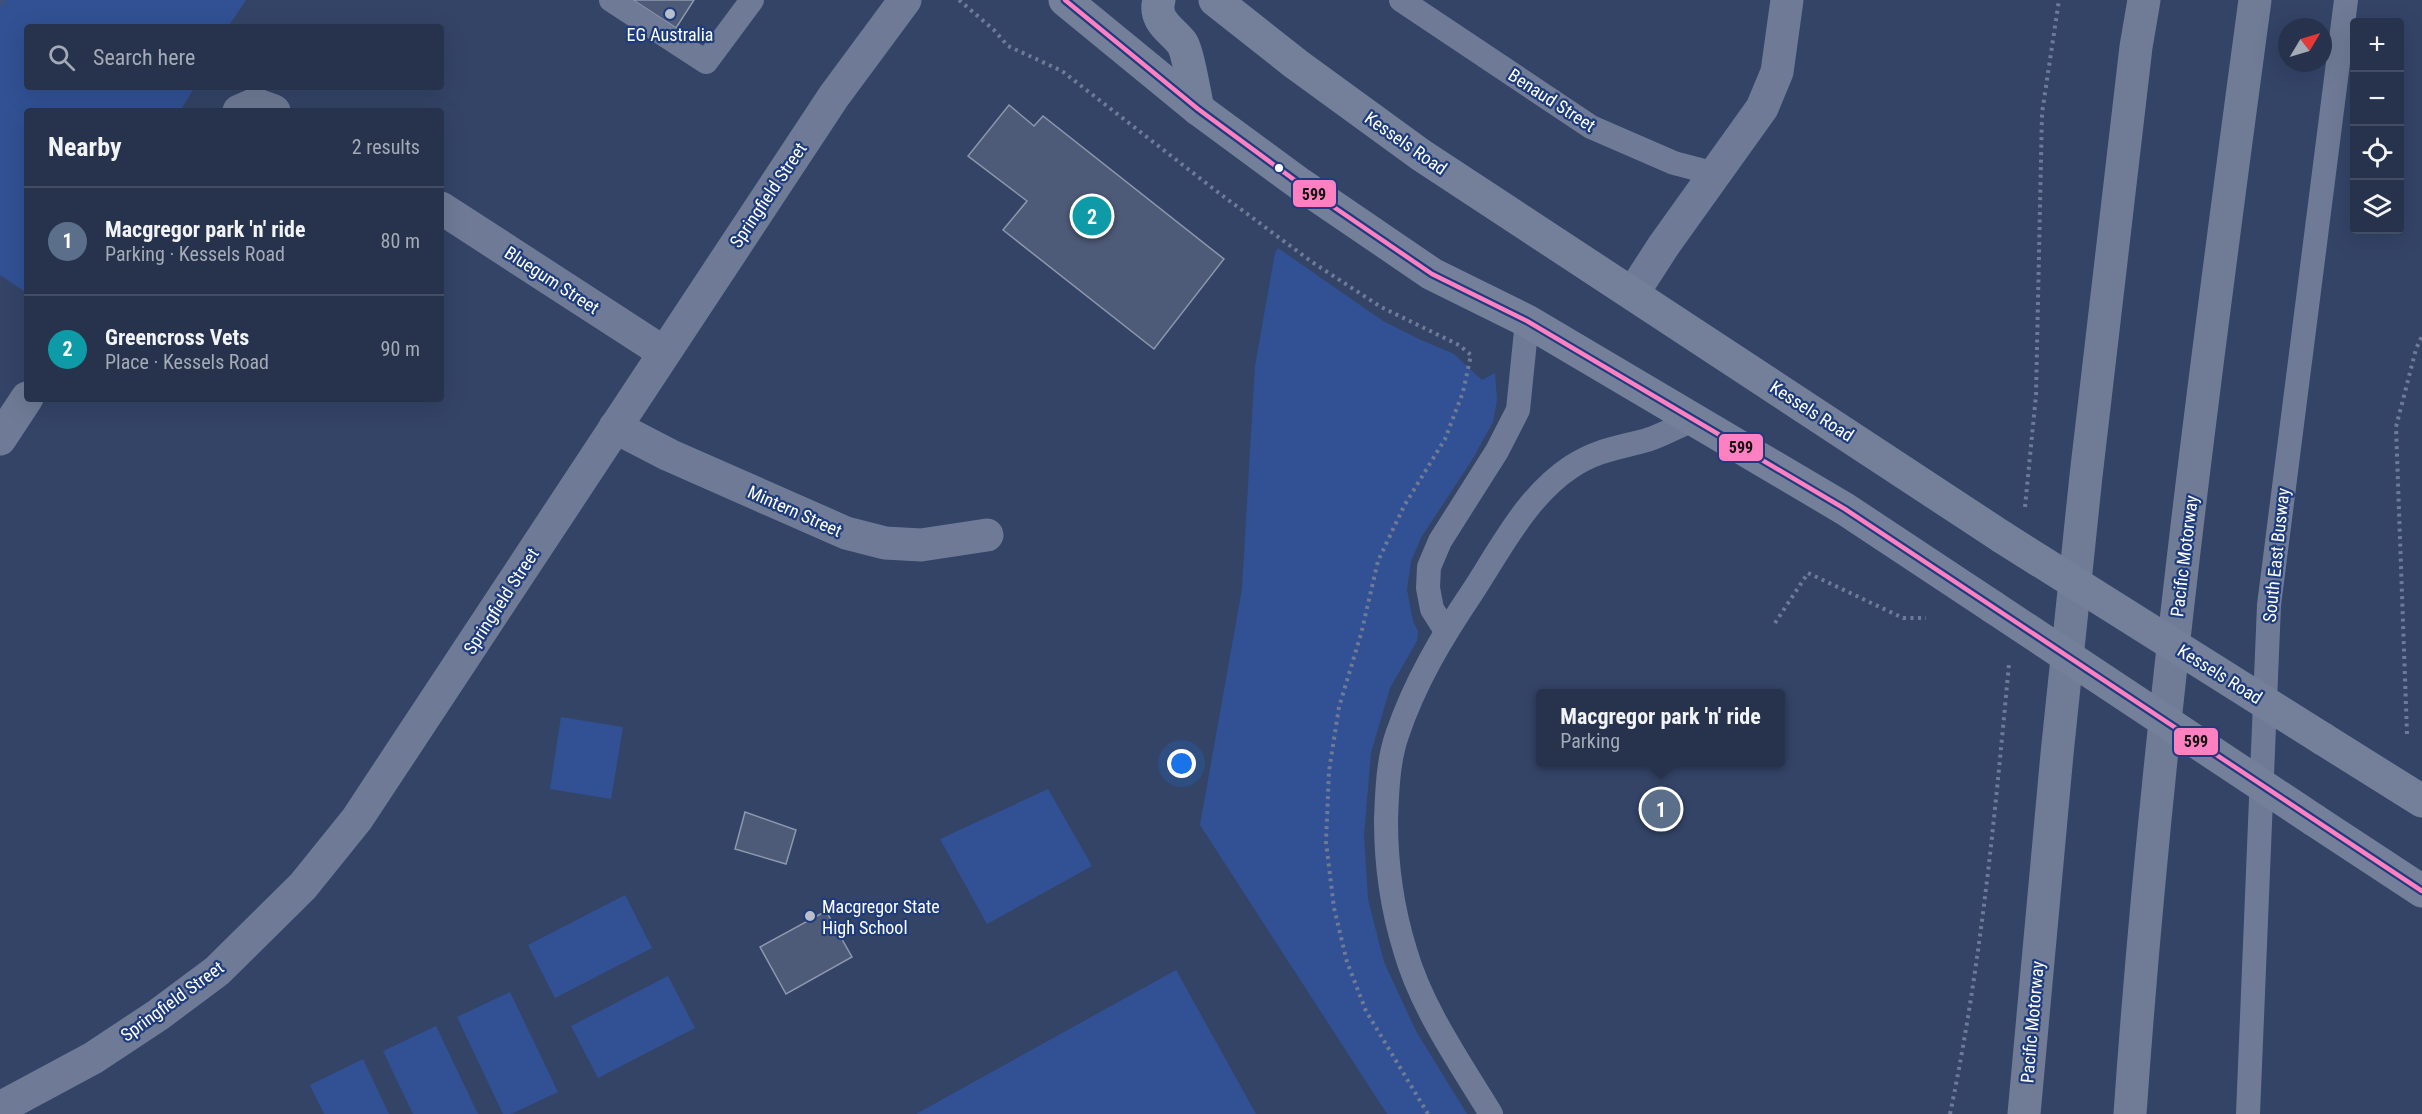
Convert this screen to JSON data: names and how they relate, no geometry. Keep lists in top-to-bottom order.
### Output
{
  "streets": {
    "highway": ["Kessels Road", "Pacific Motorway"],
    "street": ["Springfield Street", "Bluegum Street", "Mintern Street"],
    "lane": ["Benaud Street", "South East Busway"]
  },
  "crossings": [
    ["Springfield Street", "Bluegum Street"],
    ["Springfield Street", "Mintern Street"]
  ],
  "places": ["EG Australia", "Macgregor State High School"],
  "lines": ["transit line 599"],
  "north": "top right",
  "page": {
    "map_buttons": ["+", "−"],
    "search": "Search here",
    "heading": ["Nearby", "2 results"],
    "list": [
      {
        "mark": "1",
        "name": "Macgregor park 'n' ride",
        "note": "Parking · Kessels Road",
        "value": "80 m"
      },
      {
        "mark": "2",
        "name": "Greencross Vets",
        "note": "Place · Kessels Road",
        "value": "90 m"
      }
    ],
    "pins": ["2", "1"],
    "popup": ["Macgregor park 'n' ride", "Parking"]
  }
}
